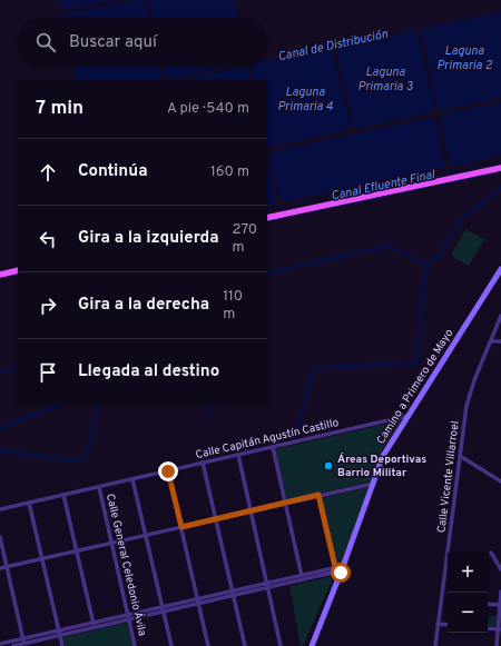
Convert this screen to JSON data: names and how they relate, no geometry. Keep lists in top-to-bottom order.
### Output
{
  "streets": {
    "main road": ["Camino a Primero de Mayo"],
    "street": ["Calle Capitán Agustín Castillo", "Calle Vicente Villarroel", "Calle General Celedonio Ávila"]
  },
  "crossings": [
    ["Camino a Primero de Mayo", "Calle Capitán Agustín Castillo"],
    ["Calle Capitán Agustín Castillo", "Calle General Celedonio Ávila"]
  ],
  "water": [
    "Canal de Distribución",
    "Laguna Primaria 2",
    "Laguna Primaria 3",
    "Laguna Primaria 4",
    "Canal Efluente Final"
  ],
  "places": ["Áreas Deportivas Barrio Militar"],
  "page": {
    "search": "Buscar aquí",
    "heading": ["7 min", "A pie · 540 m"],
    "list": [
      ["Continúa", "160 m"],
      ["Gira a la izquierda", "270 m"],
      ["Gira a la derecha", "110 m"],
      "Llegada al destino"
    ],
    "map_buttons": ["+", "−"]
  }
}
